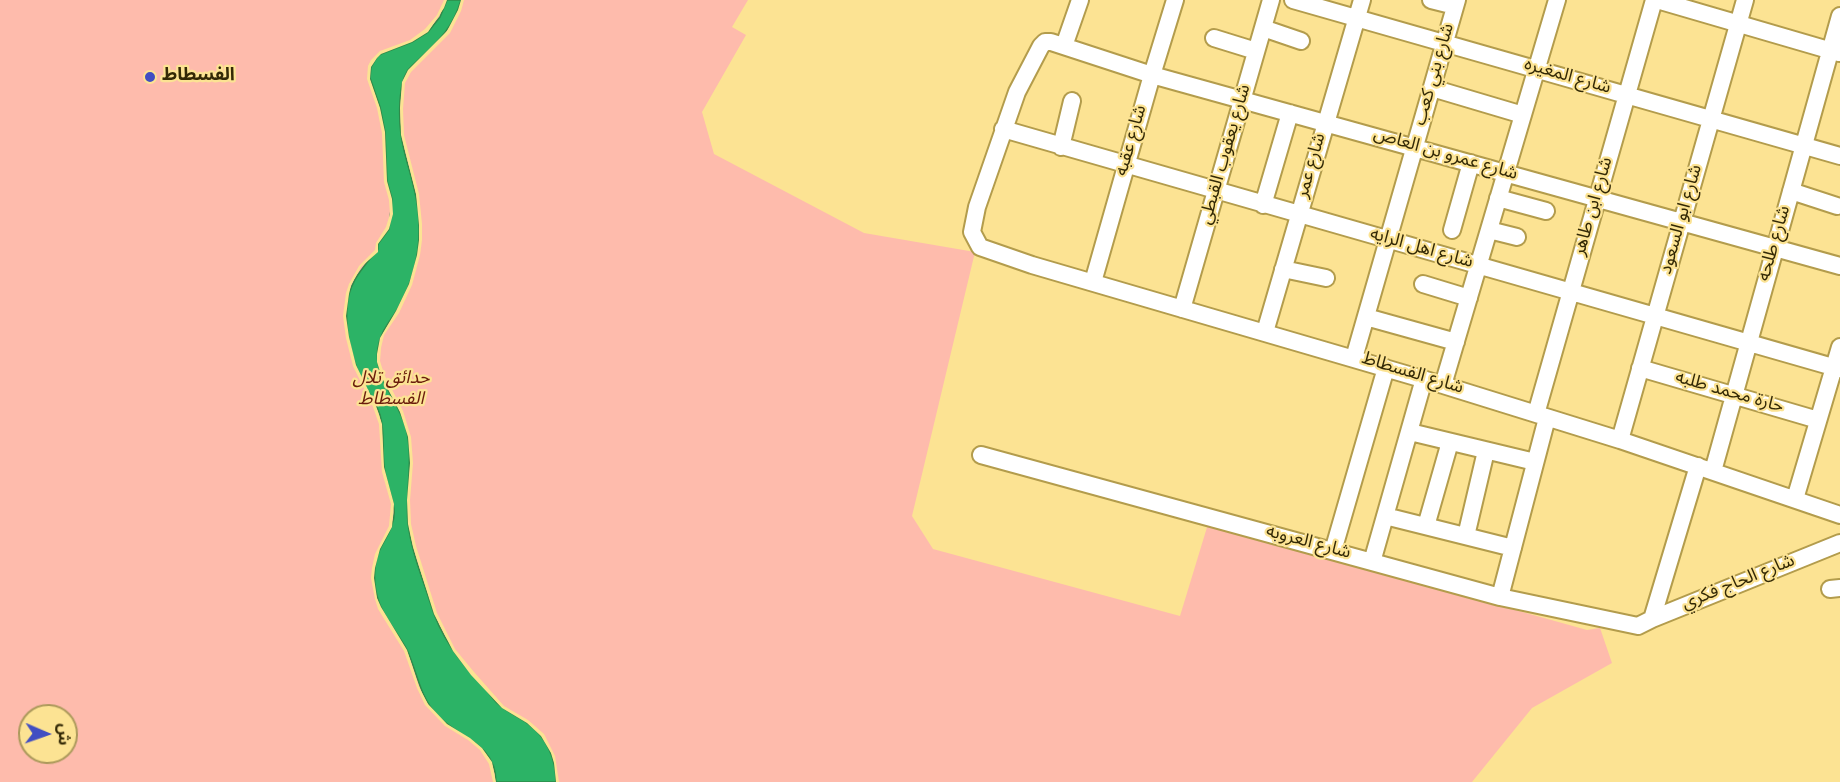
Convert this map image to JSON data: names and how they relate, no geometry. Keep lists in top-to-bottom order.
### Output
{
  "streets": {
    "street": [
      "شارع بني كعب",
      "شارع المغيره",
      "شارع عقبه",
      "شارع يعقوب القبطي",
      "شارع عمرو بن العاص",
      "شارع عمر",
      "شارع ابن طاهر",
      "شارع ابو السعود",
      "شارع طلحه",
      "شارع اهل الرايه",
      "شارع الفسطاط",
      "حارة محمد طلبه",
      "شارع العروبه",
      "شارع الحاج فكري"
    ]
  },
  "crossings": [
    ["شارع بني كعب", "شارع المغيره"],
    ["شارع بني كعب", "شارع عمرو بن العاص"],
    ["شارع بني كعب", "شارع اهل الرايه"],
    ["شارع بني كعب", "شارع الفسطاط"],
    ["شارع المغيره", "شارع عمر"],
    ["شارع المغيره", "شارع ابن طاهر"],
    ["شارع المغيره", "شارع ابو السعود"],
    ["شارع المغيره", "شارع طلحه"],
    ["شارع عقبه", "شارع عمرو بن العاص"],
    ["شارع عقبه", "شارع اهل الرايه"],
    ["شارع عقبه", "شارع الفسطاط"],
    ["شارع يعقوب القبطي", "شارع عمرو بن العاص"],
    ["شارع يعقوب القبطي", "شارع اهل الرايه"],
    ["شارع يعقوب القبطي", "شارع الفسطاط"],
    ["شارع عمرو بن العاص", "شارع عمر"],
    ["شارع عمرو بن العاص", "شارع ابن طاهر"],
    ["شارع عمرو بن العاص", "شارع ابو السعود"],
    ["شارع عمرو بن العاص", "شارع طلحه"],
    ["شارع عمر", "شارع اهل الرايه"],
    ["شارع عمر", "شارع الفسطاط"],
    ["شارع ابن طاهر", "شارع اهل الرايه"],
    ["شارع ابن طاهر", "شارع الفسطاط"],
    ["شارع ابن طاهر", "شارع العروبه"],
    ["شارع ابو السعود", "شارع اهل الرايه"],
    ["شارع ابو السعود", "شارع الفسطاط"],
    ["شارع ابو السعود", "حارة محمد طلبه"],
    ["شارع طلحه", "شارع اهل الرايه"],
    ["شارع طلحه", "شارع الفسطاط"],
    ["شارع طلحه", "حارة محمد طلبه"],
    ["شارع اهل الرايه", "شارع الفسطاط"],
    ["شارع العروبه", "شارع الحاج فكري"]
  ],
  "parks": ["حدائق تلال الفسطاط"],
  "places": ["الفسطاط"],
  "north": "right"
}
